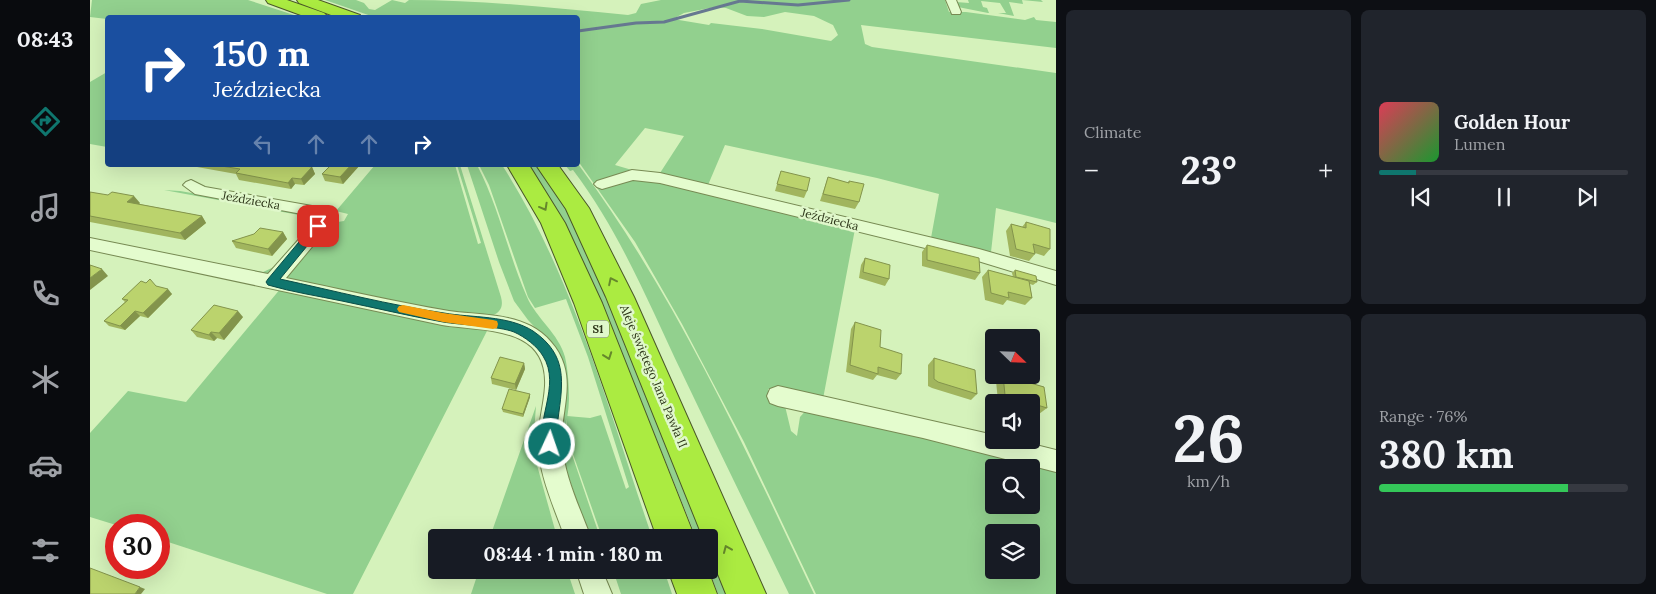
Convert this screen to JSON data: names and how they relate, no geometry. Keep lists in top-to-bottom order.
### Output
{
  "streets": {
    "highway": ["S1", "Aleje świętego Jana Pawła II"],
    "street": ["Jeździecka"]
  },
  "north": "bottom right",
  "page": {
    "tabs": "08:43",
    "tile": [
      "Climate",
      ["26", "km/h"],
      ["Range · 76%", "380 km"]
    ],
    "turn": ["150 m", "Jeździecka"],
    "song": ["Golden Hour", "Lumen"],
    "heat": ["−", "23°", "+"],
    "limit": "30",
    "trip": "08:44 · 1 min · 180 m"
  }
}
